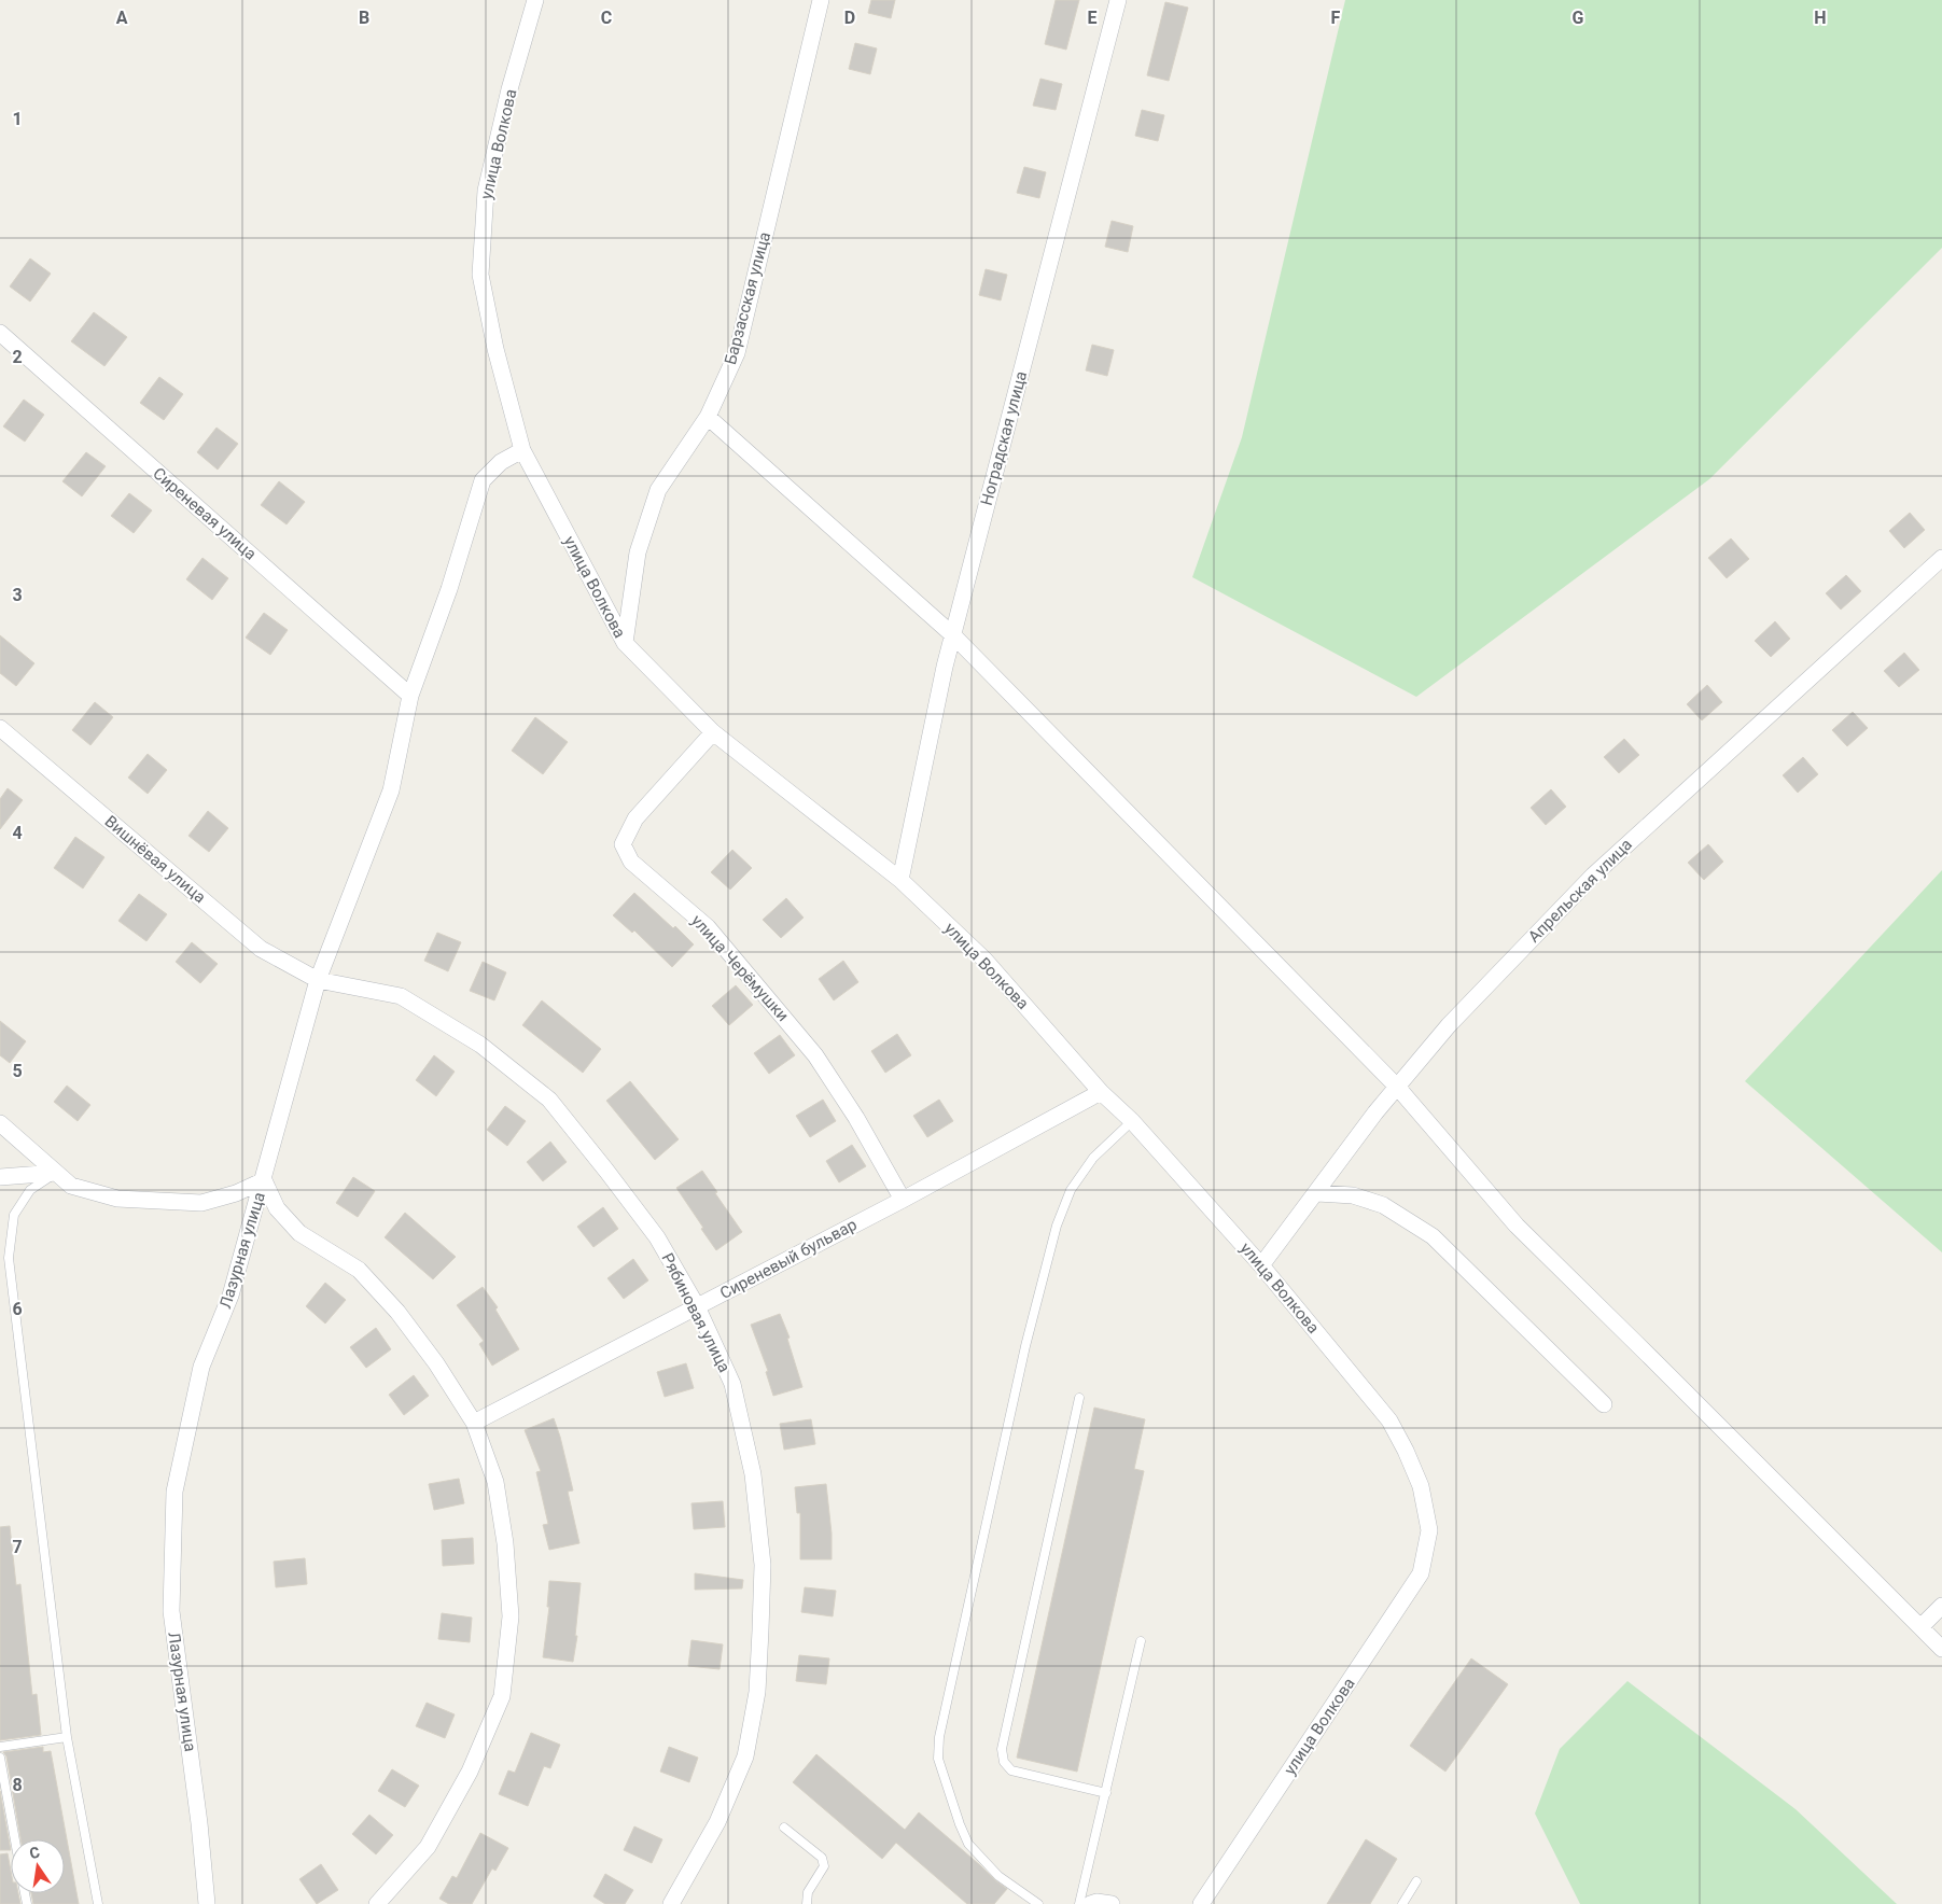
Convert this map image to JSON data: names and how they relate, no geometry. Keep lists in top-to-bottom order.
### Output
{
  "streets": {
    "street": [
      "улица Волкова",
      "Барзасская улица",
      "Ноградская улица",
      "Сиреневая улица",
      "Вишнёвая улица",
      "Апрельская улица",
      "улица Черёмушки",
      "Лазурная улица",
      "Сиреневый бульвар",
      "Рябиновая улица"
    ]
  },
  "crossings": [
    ["улица Волкова", "Барзасская улица"],
    ["улица Волкова", "Ноградская улица"],
    ["улица Волкова", "Апрельская улица"],
    ["улица Волкова", "улица Черёмушки"],
    ["улица Волкова", "Сиреневый бульвар"],
    ["Вишнёвая улица", "Рябиновая улица"],
    ["улица Черёмушки", "Сиреневый бульвар"],
    ["Лазурная улица", "Сиреневый бульвар"],
    ["Сиреневый бульвар", "Рябиновая улица"]
  ],
  "north": "top",
  "grid": {
    "columns": [
      "A",
      "B",
      "C",
      "D",
      "E",
      "F",
      "G",
      "H"
    ],
    "rows": [
      "1",
      "2",
      "3",
      "4",
      "5",
      "6",
      "7",
      "8"
    ]
  }
}
